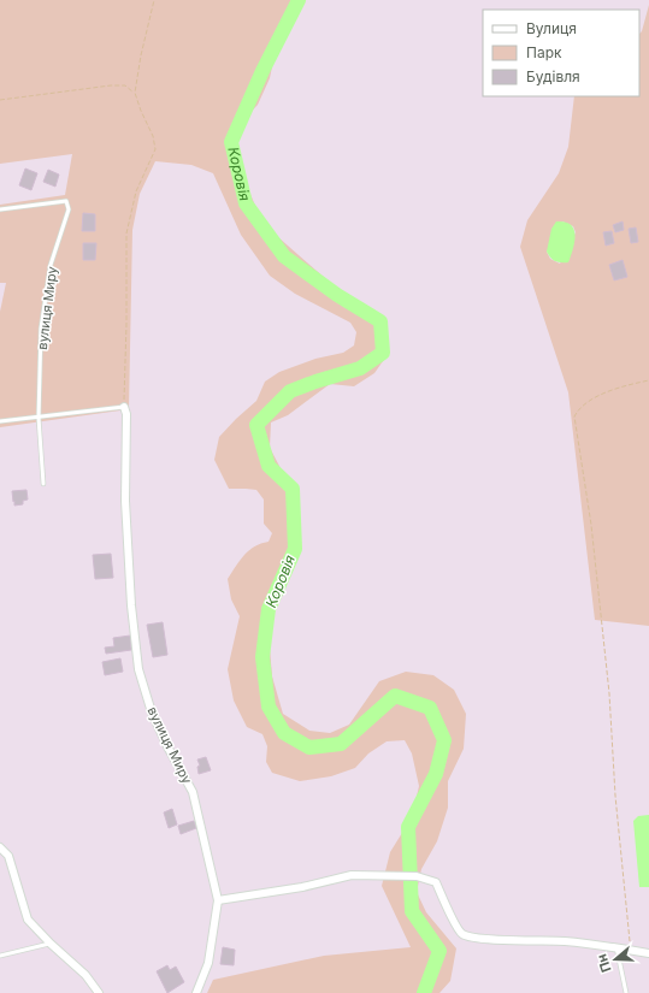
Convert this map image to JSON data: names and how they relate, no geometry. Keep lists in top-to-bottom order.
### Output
{
  "streets": {
    "street": ["вулиця Миру"]
  },
  "water": ["Коровія"],
  "legend": ["Вулиця", "Парк", "Будівля"],
  "north": "left"
}
